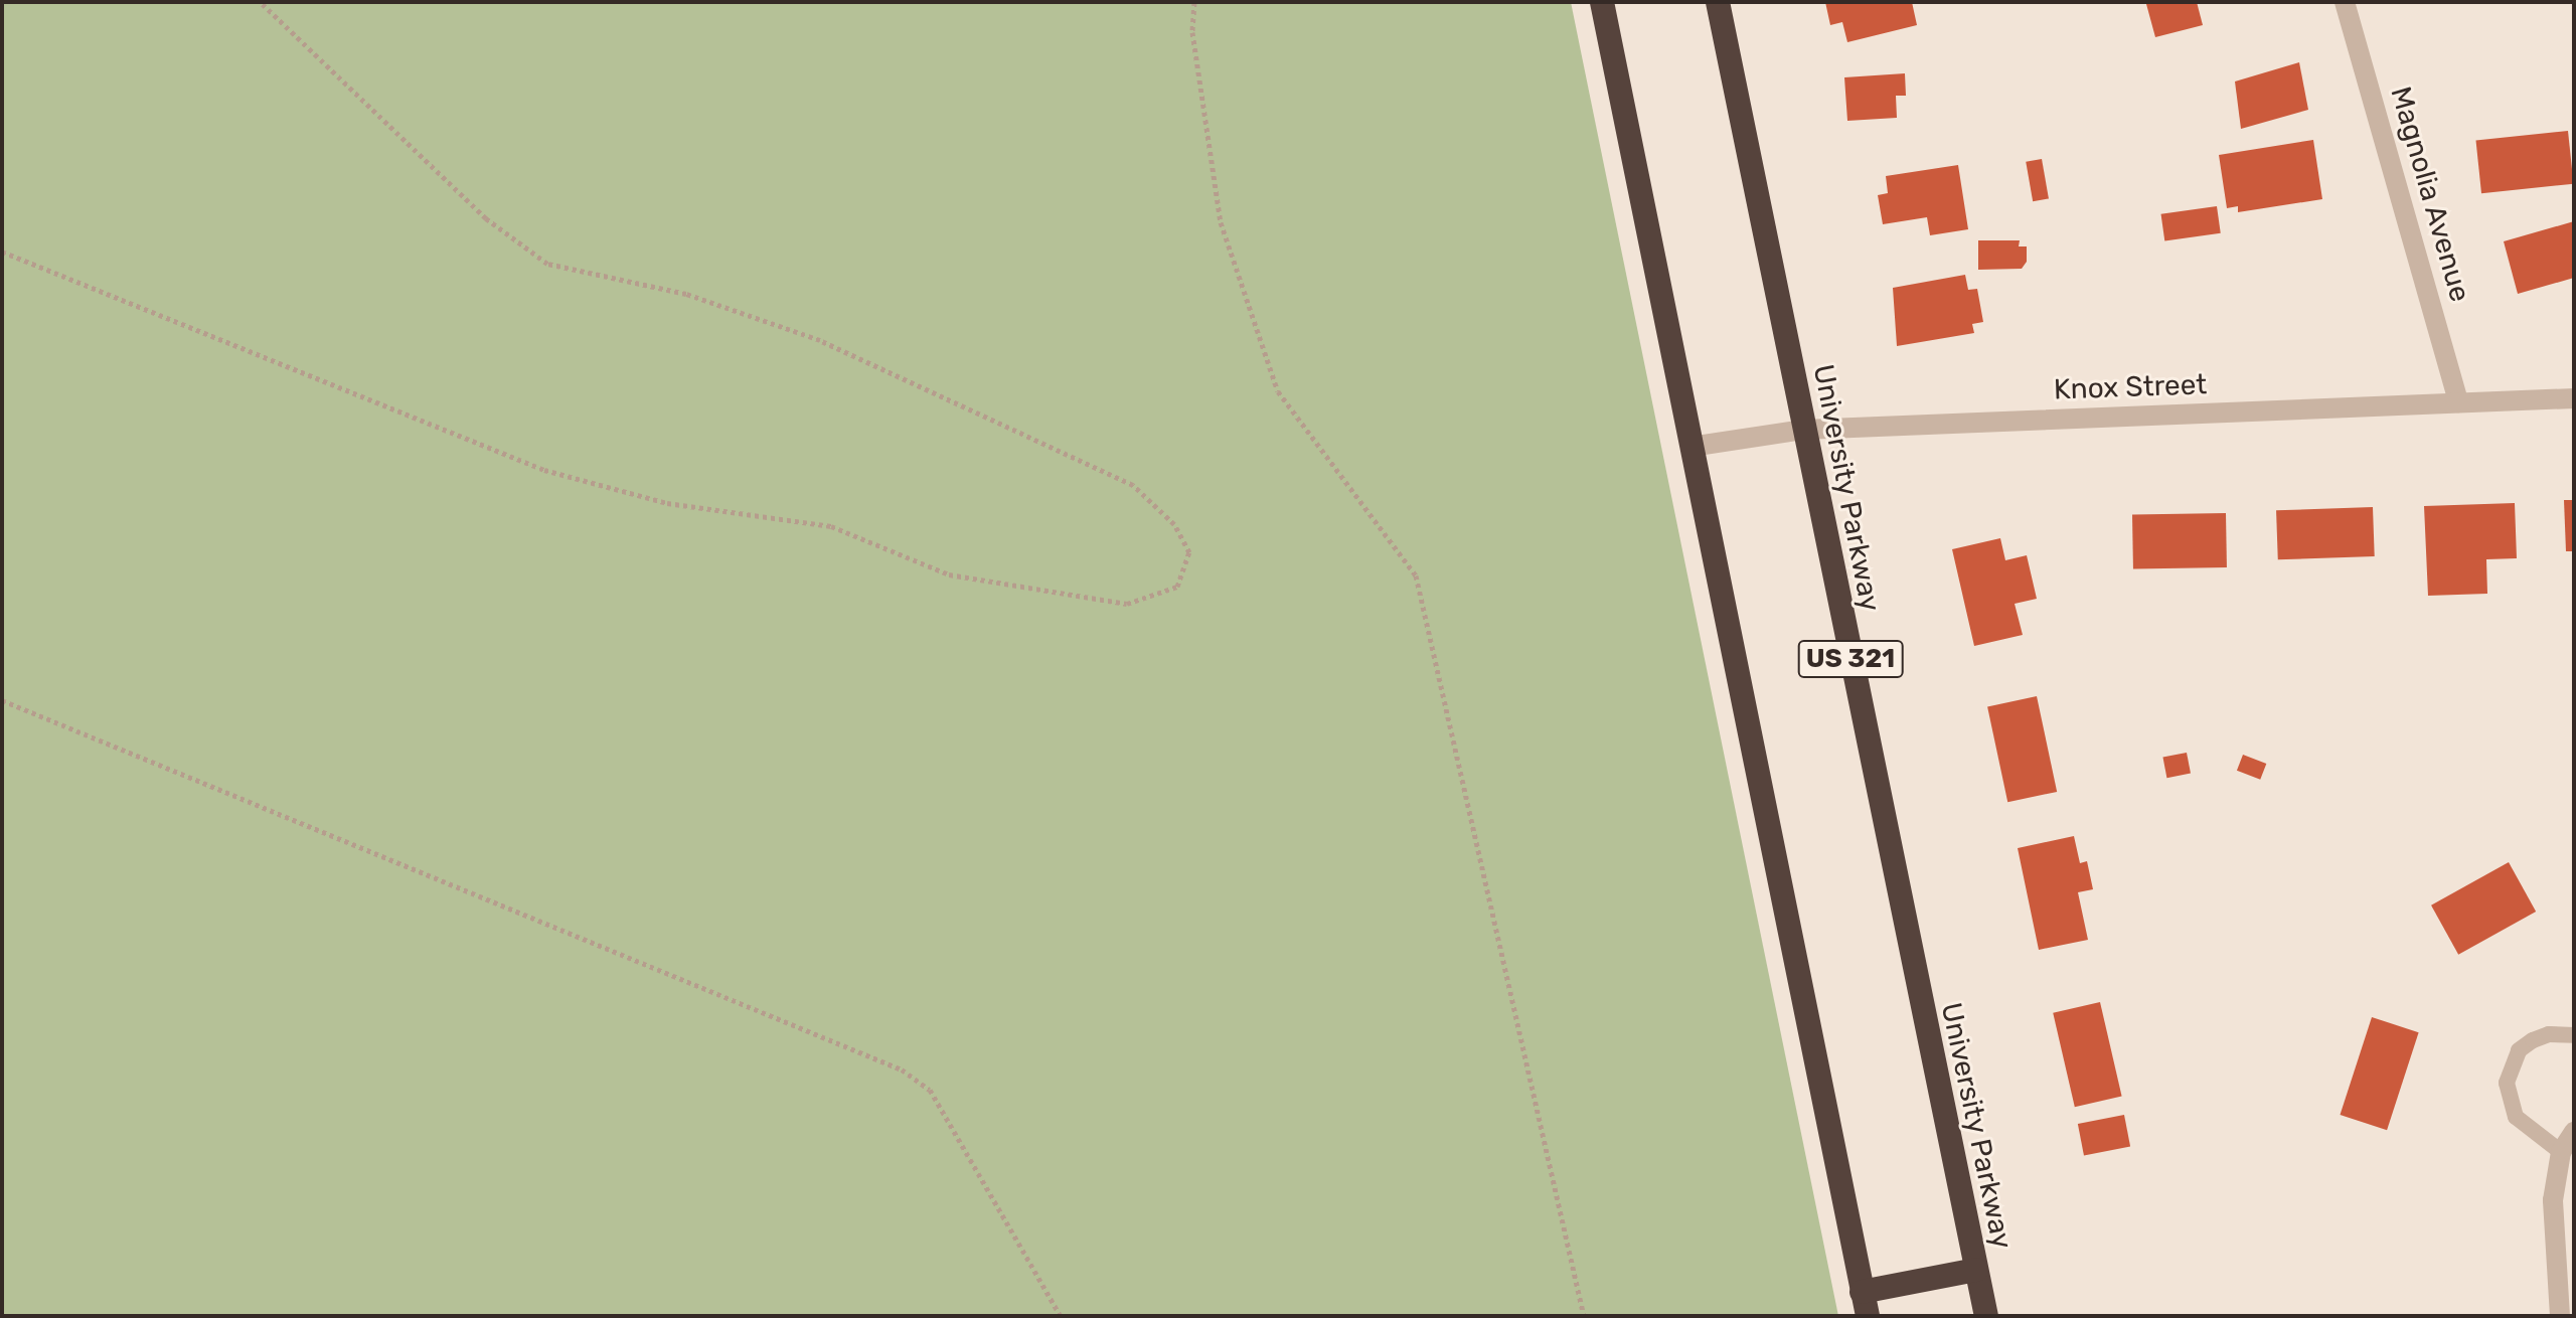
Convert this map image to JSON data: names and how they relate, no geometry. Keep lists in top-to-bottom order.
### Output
{
  "streets": {
    "highway": ["University Parkway", "US 321"],
    "street": ["Magnolia Avenue", "Knox Street"]
  },
  "crossings": [
    ["Magnolia Avenue", "Knox Street"],
    ["Knox Street", "University Parkway"]
  ]
}
